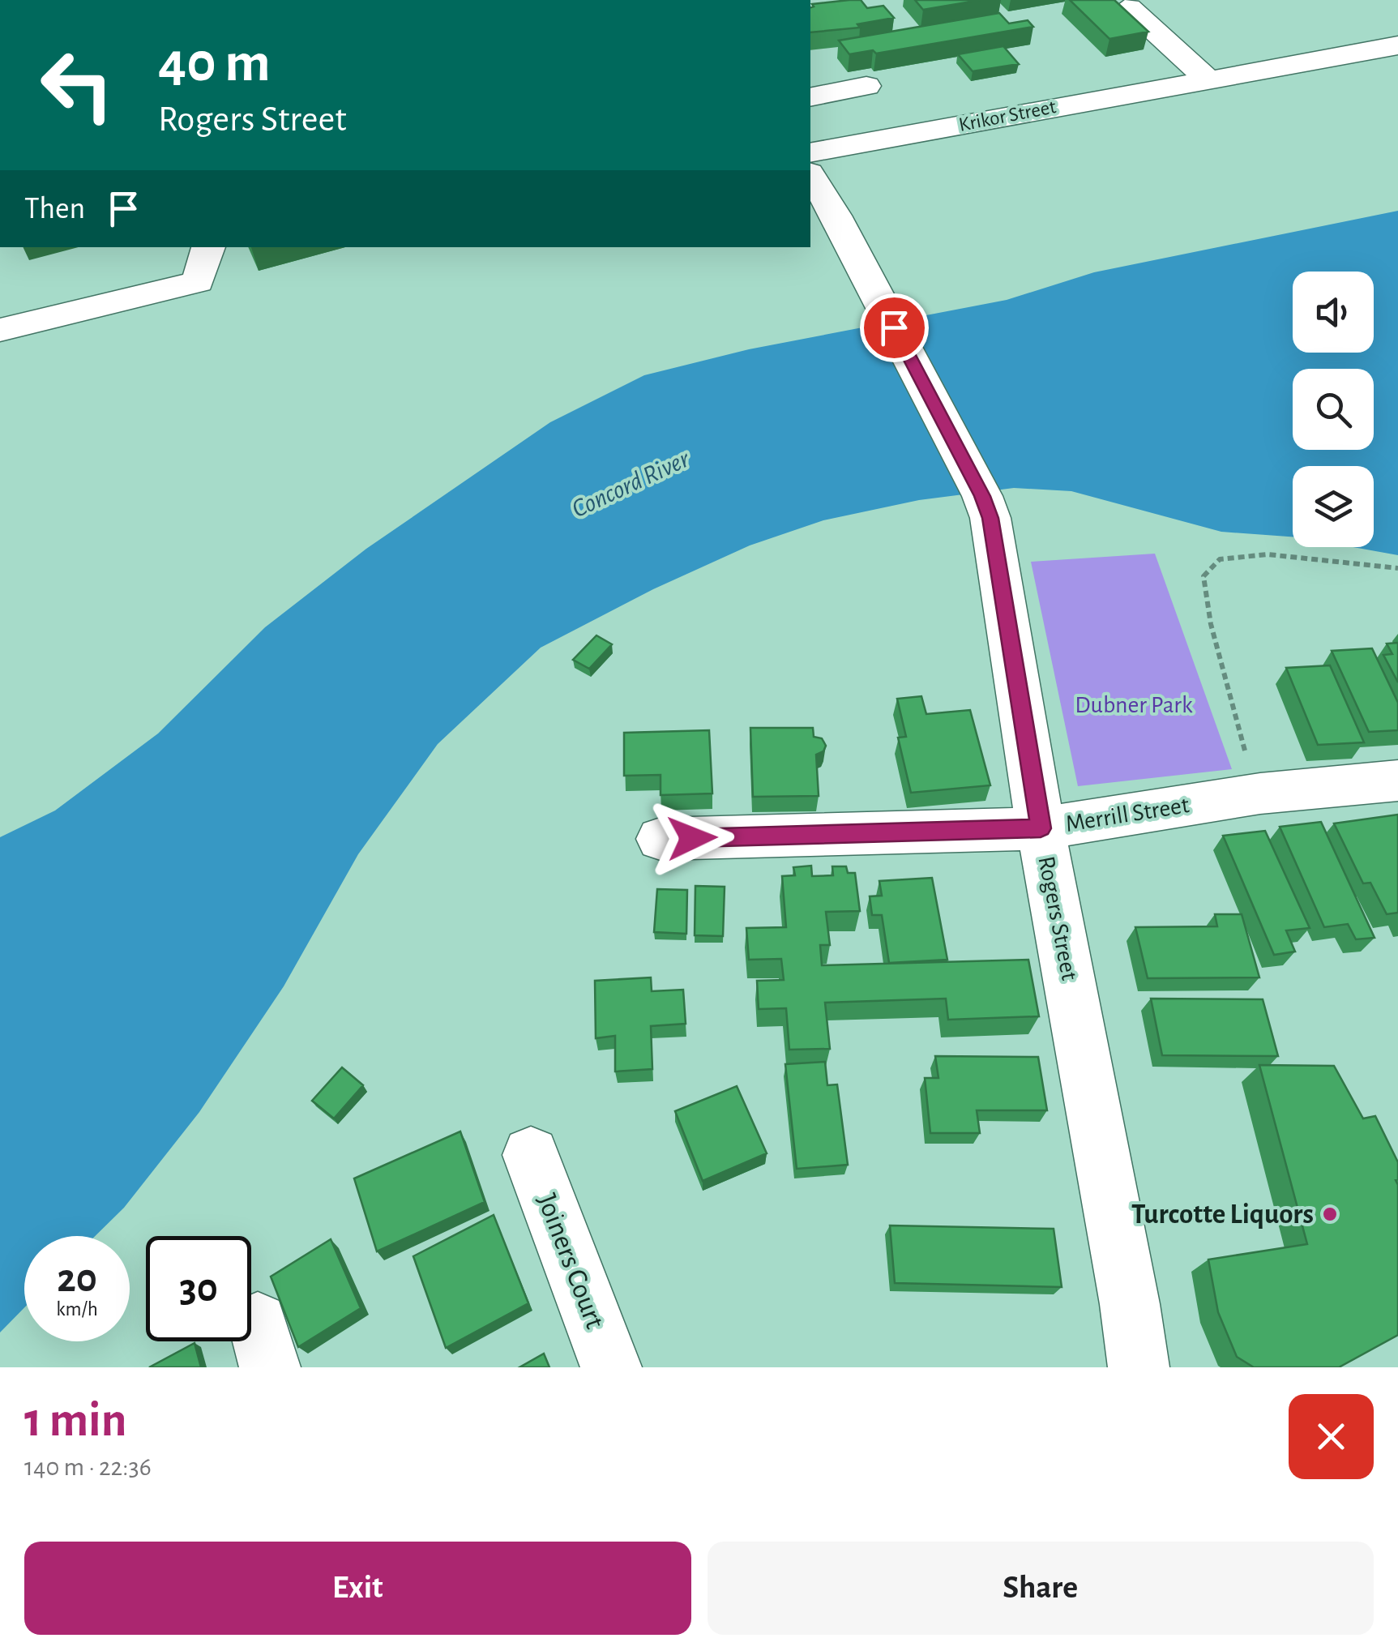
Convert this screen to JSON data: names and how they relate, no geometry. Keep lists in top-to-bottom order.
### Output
{
  "streets": {
    "street": [
      "Krikor Street",
      "Merrill Street",
      "Rogers Street",
      "Joiners Court"
    ]
  },
  "crossings": [
    ["Merrill Street", "Rogers Street"]
  ],
  "water": ["Concord River"],
  "parks": ["Dubner Park"],
  "places": ["Turcotte Liquors"],
  "page": {
    "turn": ["40 m", "Rogers Street"],
    "then": "Then",
    "speed": "20 km/h",
    "limit": "30",
    "heading": ["1 min", "140 m · 22:36"],
    "buttons": ["Exit", "Share"]
  }
}
